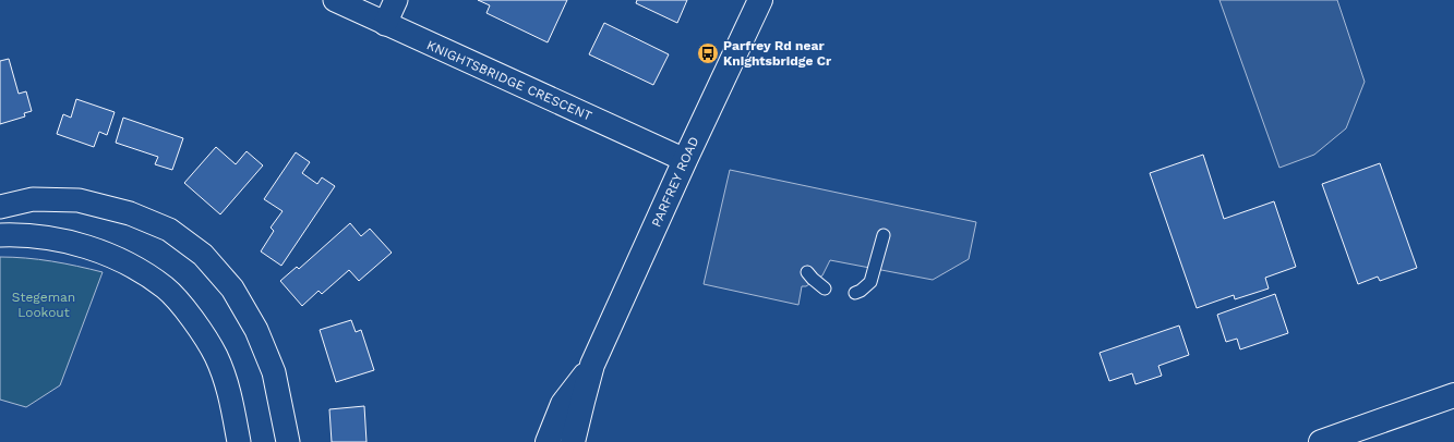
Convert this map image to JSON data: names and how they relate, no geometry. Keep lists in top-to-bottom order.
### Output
{
  "streets": {
    "main road": ["PARFREY ROAD"],
    "street": ["KNIGHTSBRIDGE CRESCENT"]
  },
  "crossings": [
    ["KNIGHTSBRIDGE CRESCENT", "PARFREY ROAD"]
  ],
  "parks": ["Stegeman Lookout"],
  "places": {
    "bus stop": ["Parfrey Rd near Knightsbridge Cr"]
  }
}
